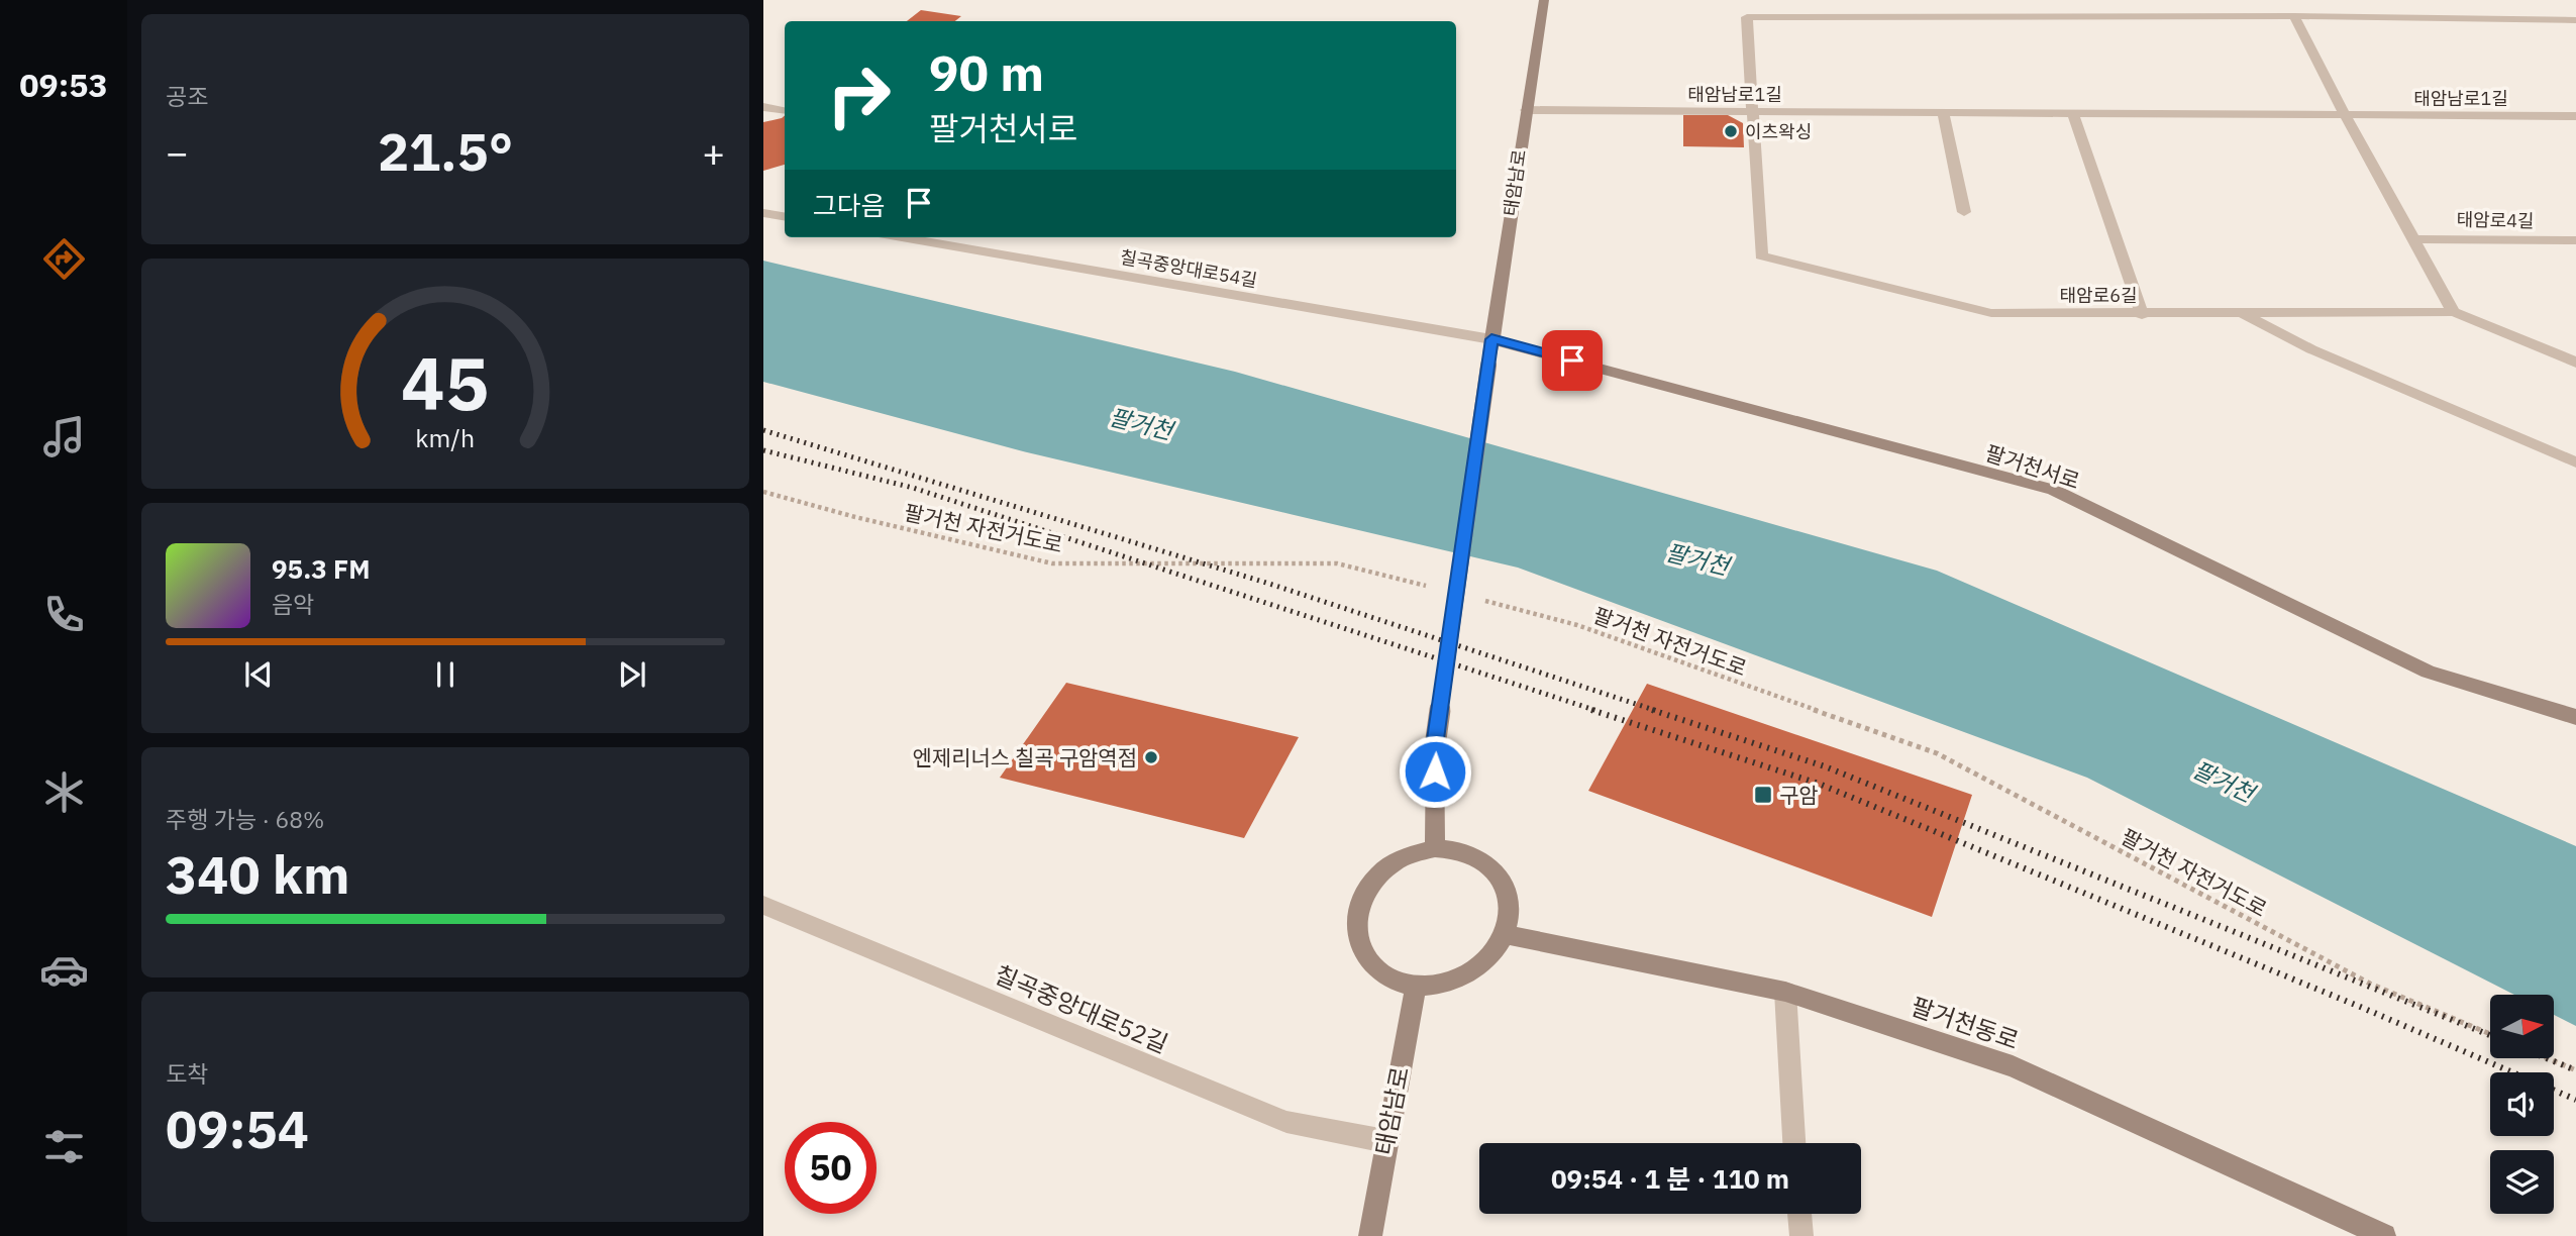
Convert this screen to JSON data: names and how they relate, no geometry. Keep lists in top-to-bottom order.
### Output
{
  "streets": {
    "main road": ["태암남로", "팔거천서로", "팔거천동로"],
    "street": [
      "태암남로1길",
      "태암로4길",
      "칠곡중앙대로54길",
      "태암로6길",
      "칠곡중앙대로52길"
    ],
    "path": ["팔거천 자전거도로"]
  },
  "crossings": [
    ["태암남로1길", "태암남로"],
    ["태암남로1길", "태암로6길"],
    ["태암남로", "칠곡중앙대로54길"],
    ["태암남로", "팔거천서로"],
    ["태암남로", "칠곡중앙대로52길"],
    ["태암남로", "팔거천동로"],
    ["칠곡중앙대로54길", "팔거천서로"]
  ],
  "water": ["팔거천"],
  "places": {
    "other": ["이츠왁싱", "엔제리너스 칠곡 구암역점"],
    "transit": ["구암"]
  },
  "north": "right",
  "page": {
    "tabs": "09:53",
    "tile": [
      "공조",
      ["주행 가능 · 68%", "340 km"],
      ["도착", "09:54"]
    ],
    "turn": ["90 m", "팔거천서로"],
    "heat": ["−", "21.5°", "+"],
    "then": "그다음",
    "song": ["95.3 FM", "음악"],
    "limit": "50",
    "trip": "09:54 · 1 분 · 110 m",
    "gauge": ["45", "km/h"]
  }
}
